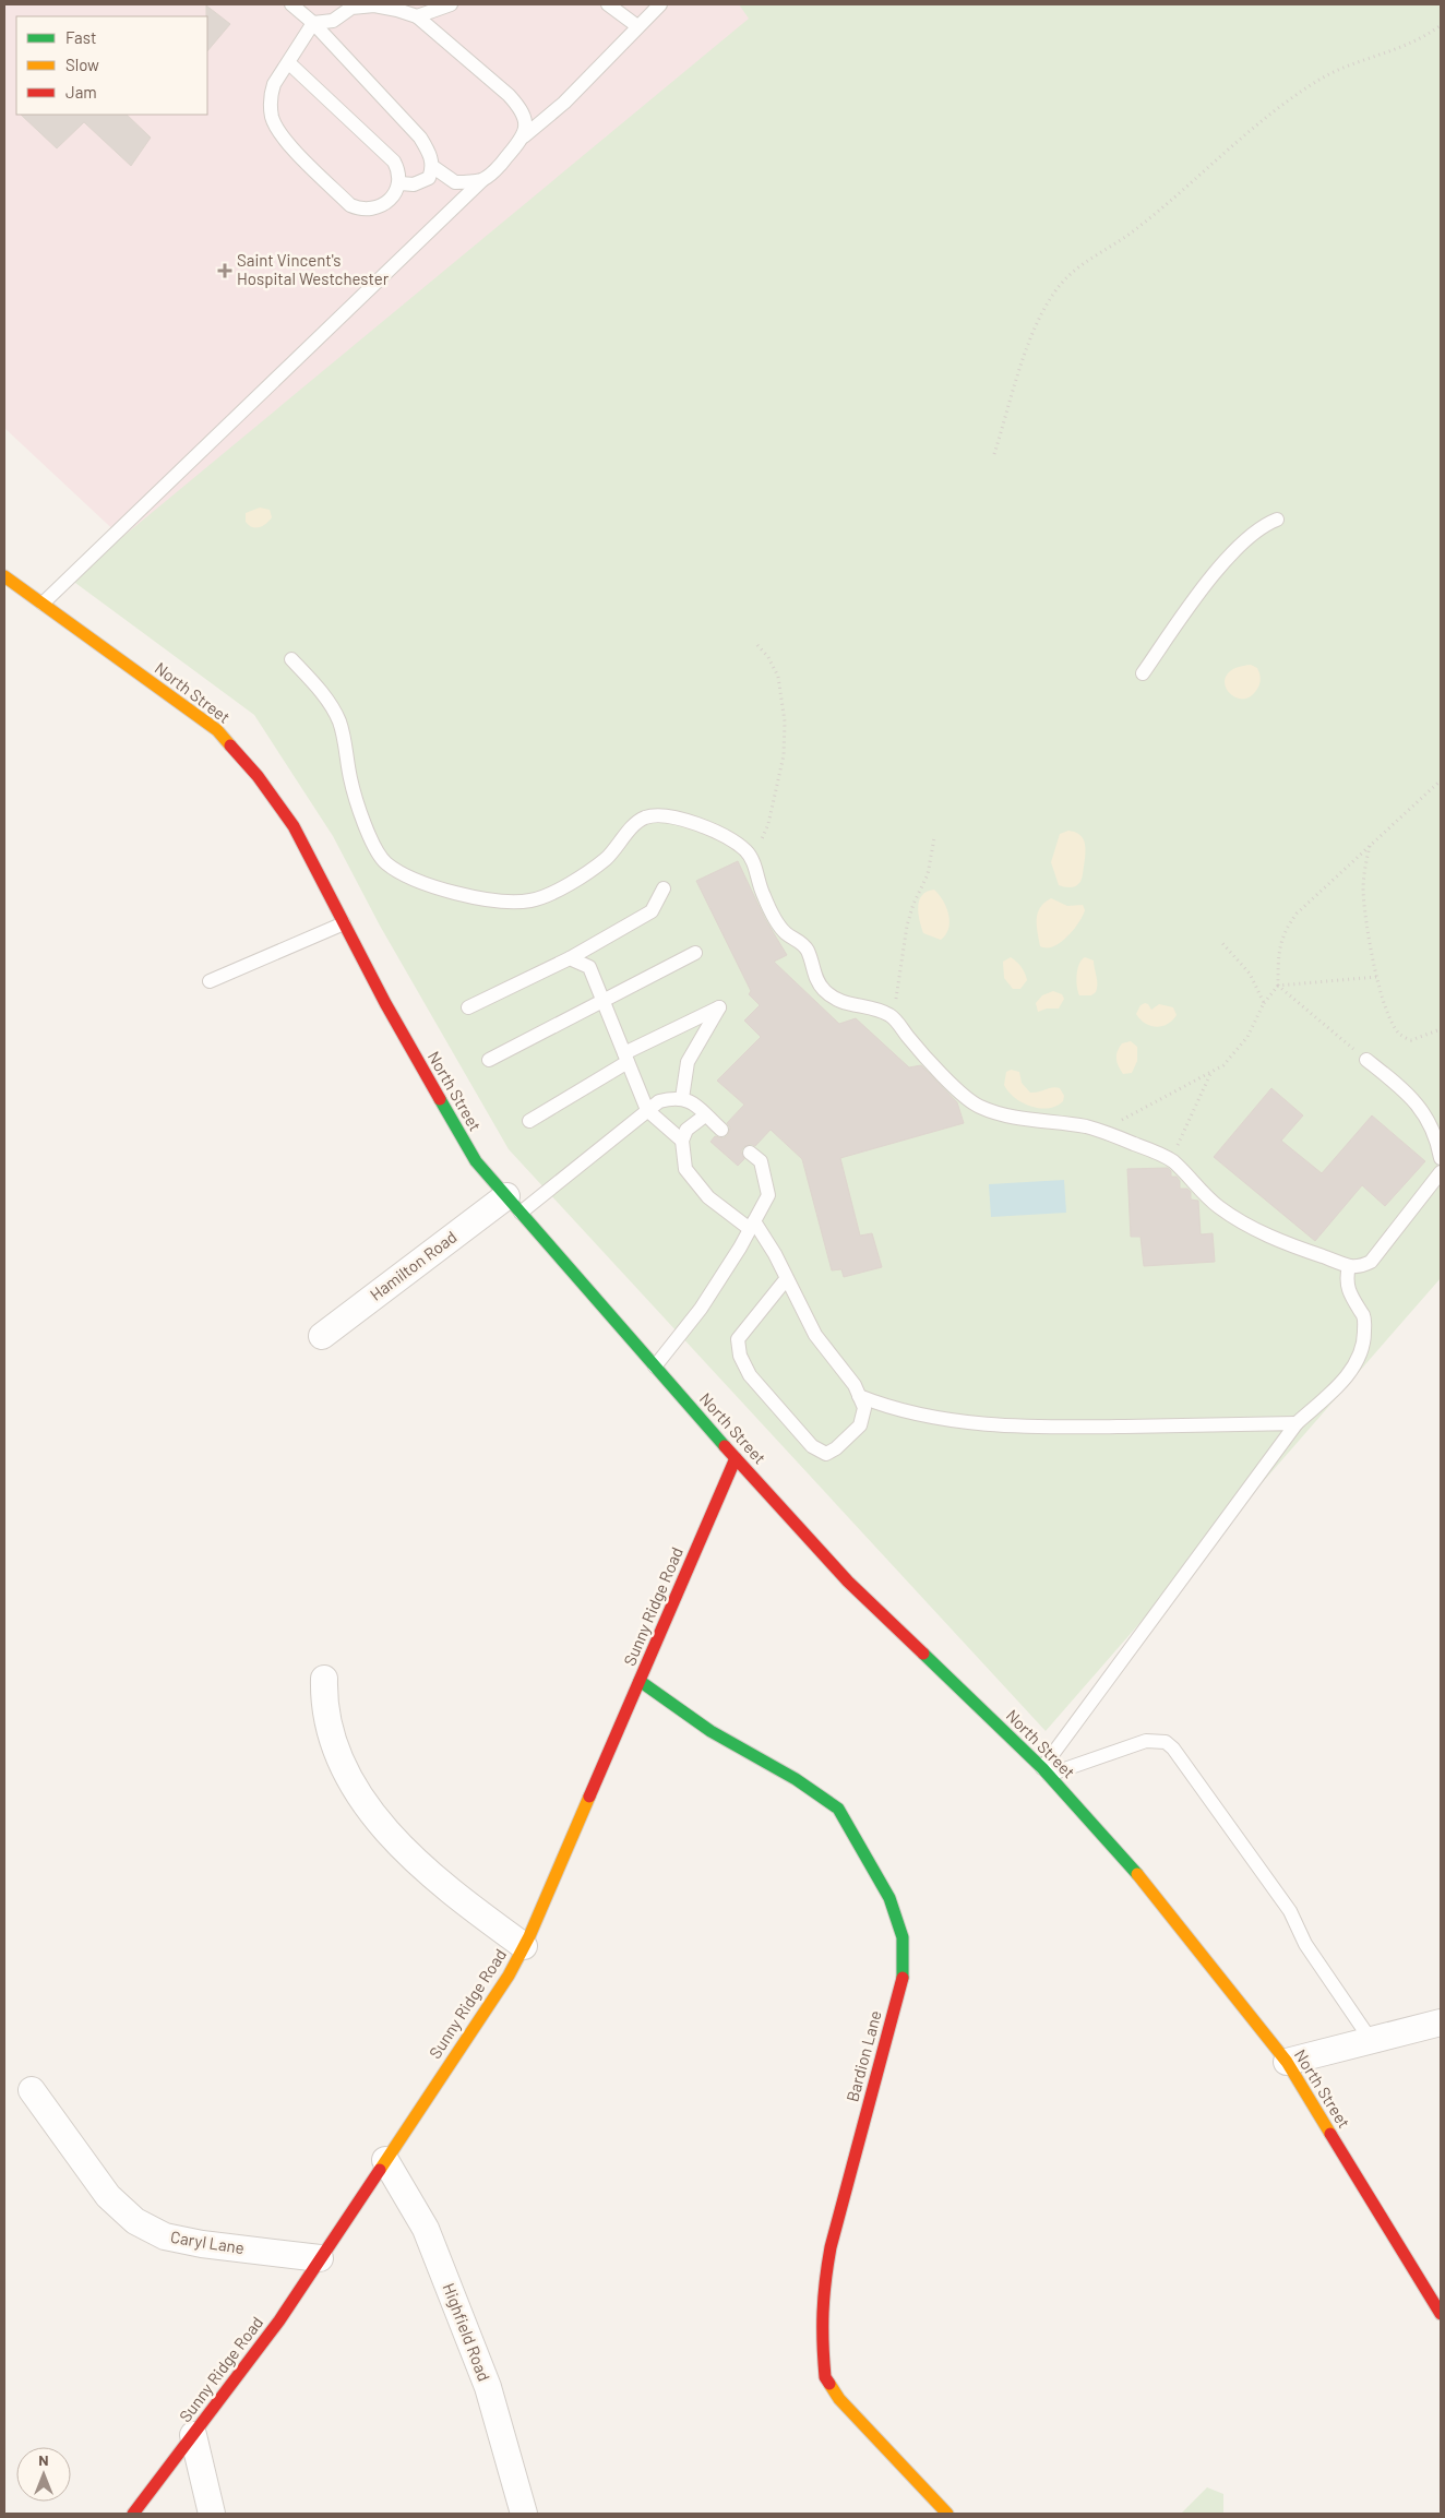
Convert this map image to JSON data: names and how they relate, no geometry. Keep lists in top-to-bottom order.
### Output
{
  "streets": {
    "street": [
      "North Street",
      "Hamilton Road",
      "Sunny Ridge Road",
      "Bardion Lane",
      "Caryl Lane",
      "Highfield Road"
    ]
  },
  "crossings": [
    ["North Street", "Hamilton Road"],
    ["North Street", "Sunny Ridge Road"],
    ["Sunny Ridge Road", "Bardion Lane"],
    ["Sunny Ridge Road", "Caryl Lane"],
    ["Sunny Ridge Road", "Highfield Road"]
  ],
  "places": {
    "health": ["Saint Vincent's Hospital Westchester"]
  },
  "legend": ["Fast", "Slow", "Jam"],
  "north": "top"
}
